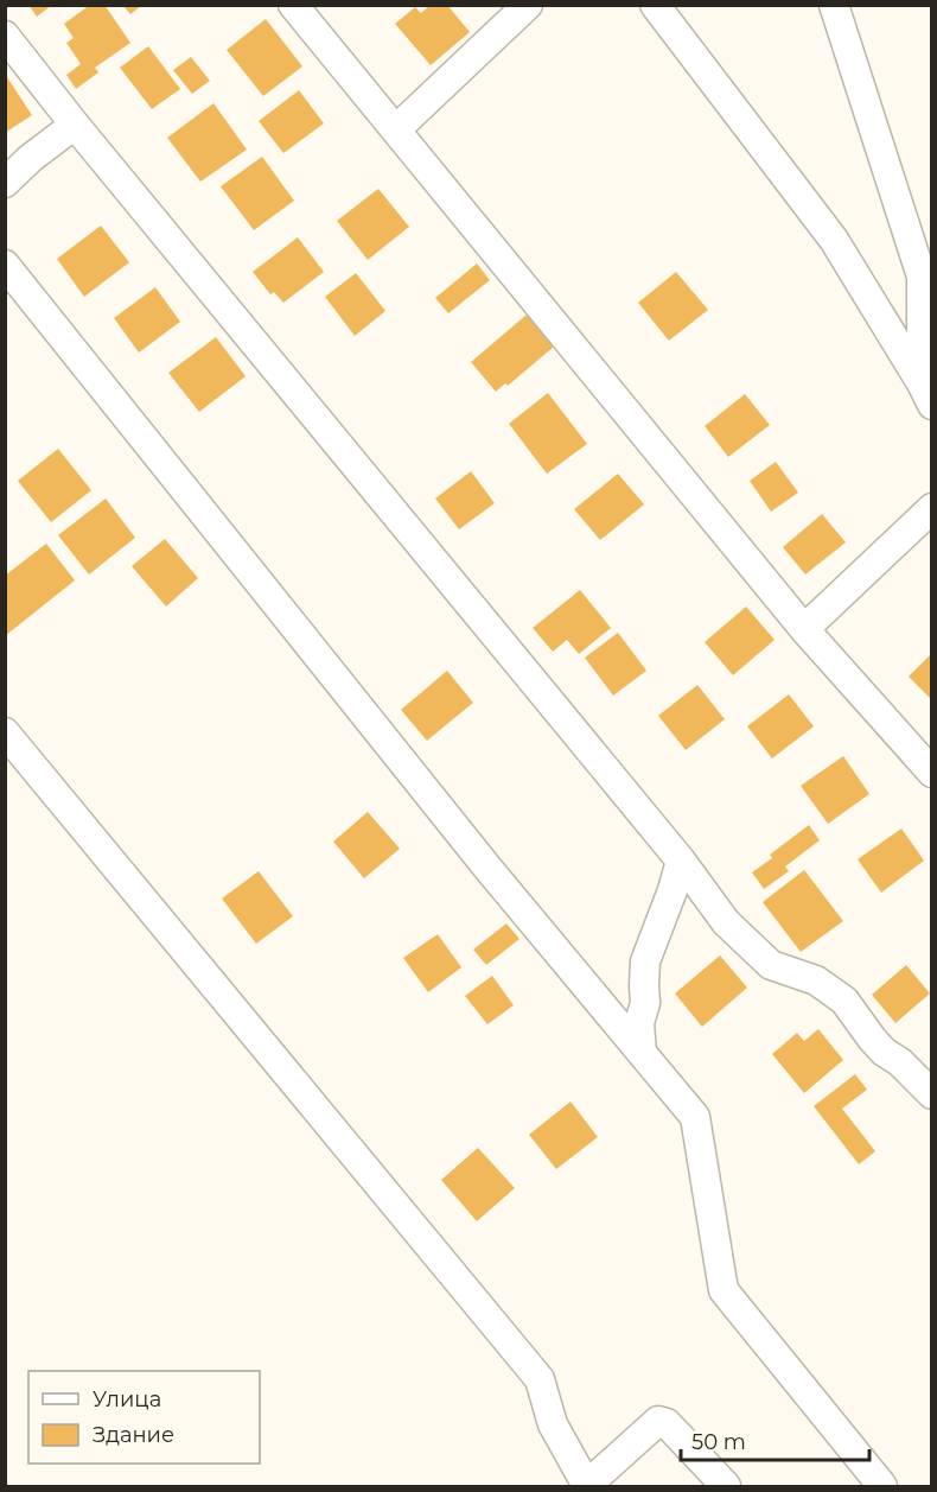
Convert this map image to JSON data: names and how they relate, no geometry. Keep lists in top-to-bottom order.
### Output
{
  "legend": ["Улица", "Здание"],
  "scale_bar": "50 m"
}
